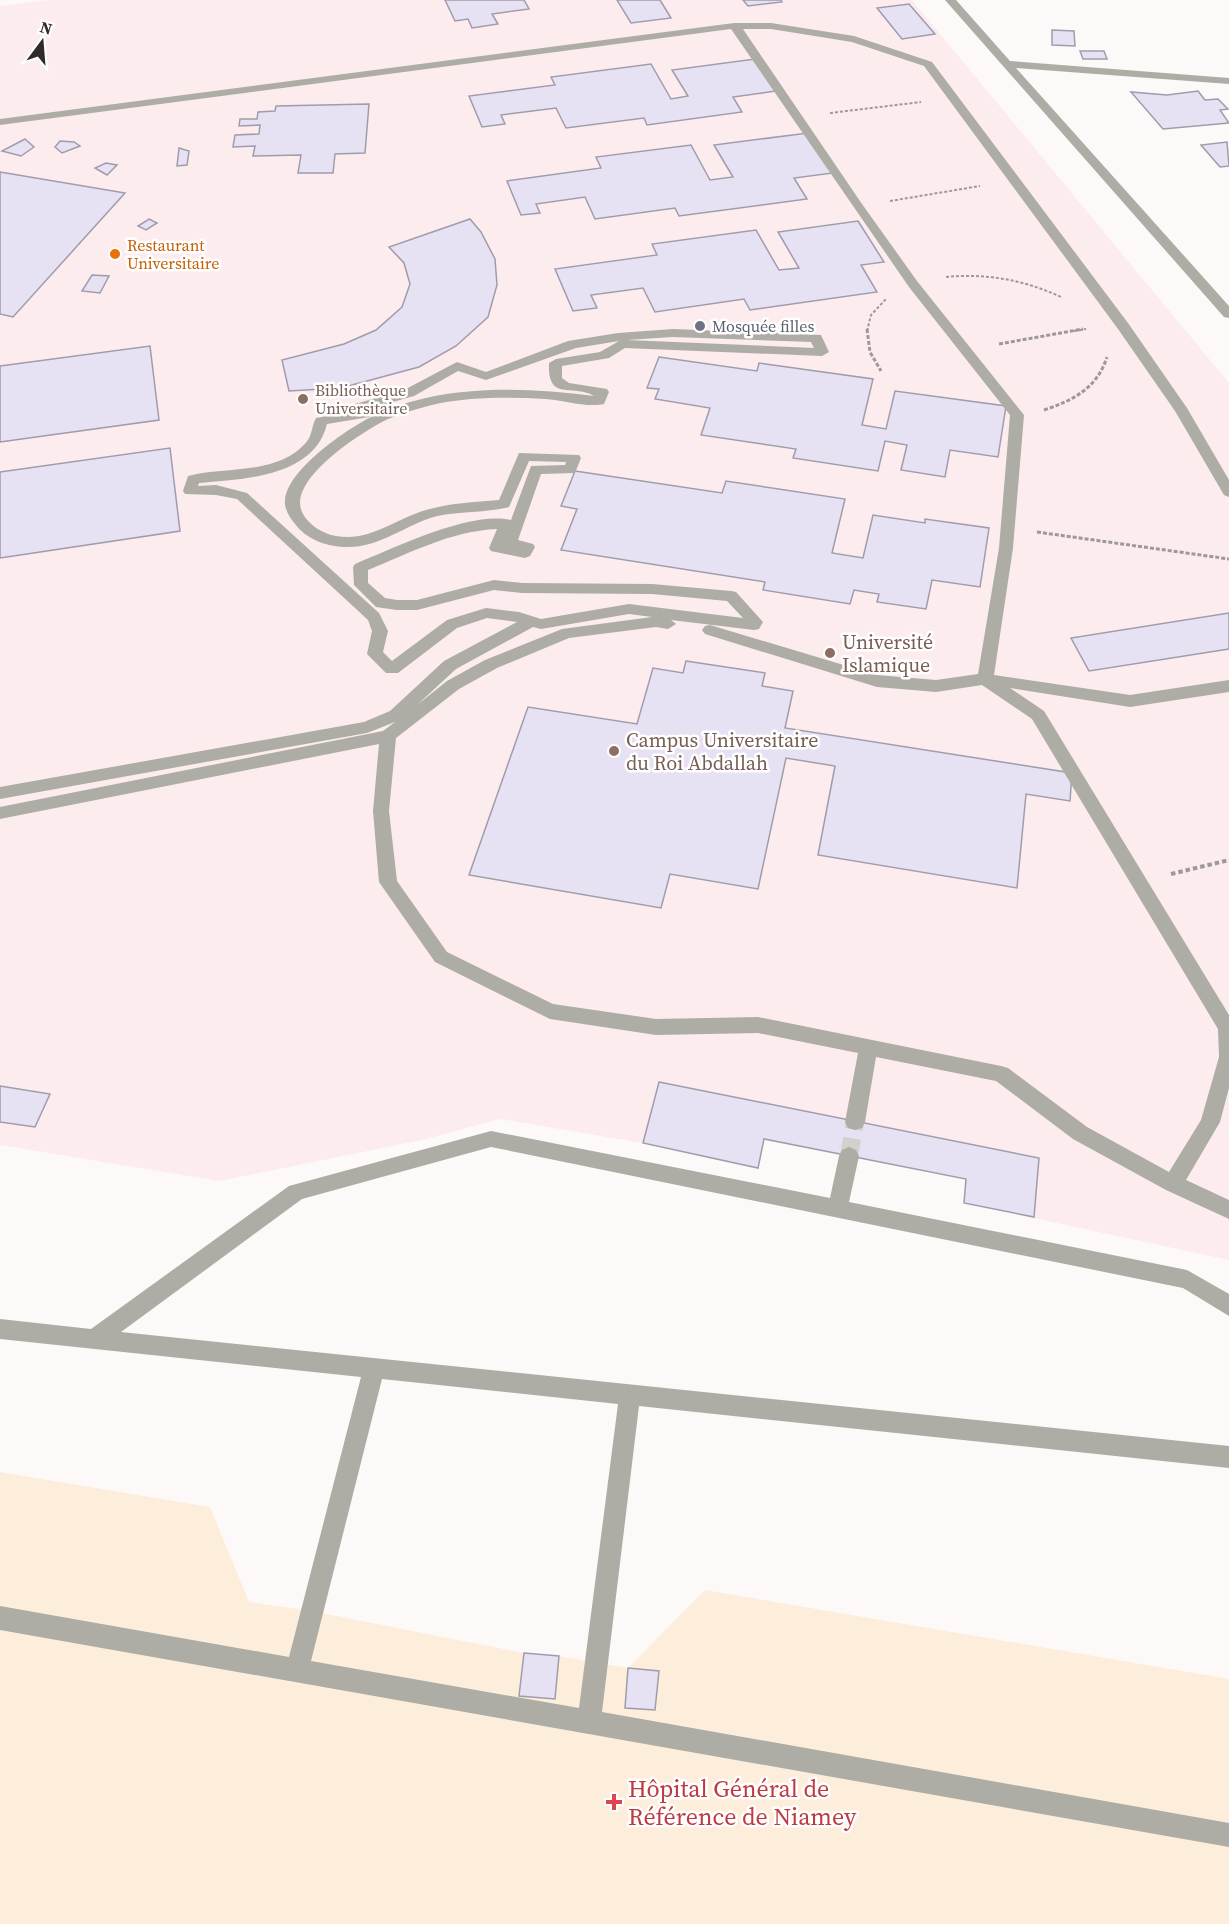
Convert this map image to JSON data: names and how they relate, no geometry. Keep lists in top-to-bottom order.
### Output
{
  "places": {
    "other": [
      "Restaurant Universitaire",
      "Mosquée filles",
      "Bibliothèque Universitaire",
      "Université Islamique",
      "Campus Universitaire du Roi Abdallah"
    ],
    "health": ["Hôpital Général de Référence de Niamey"]
  },
  "north": "top"
}
